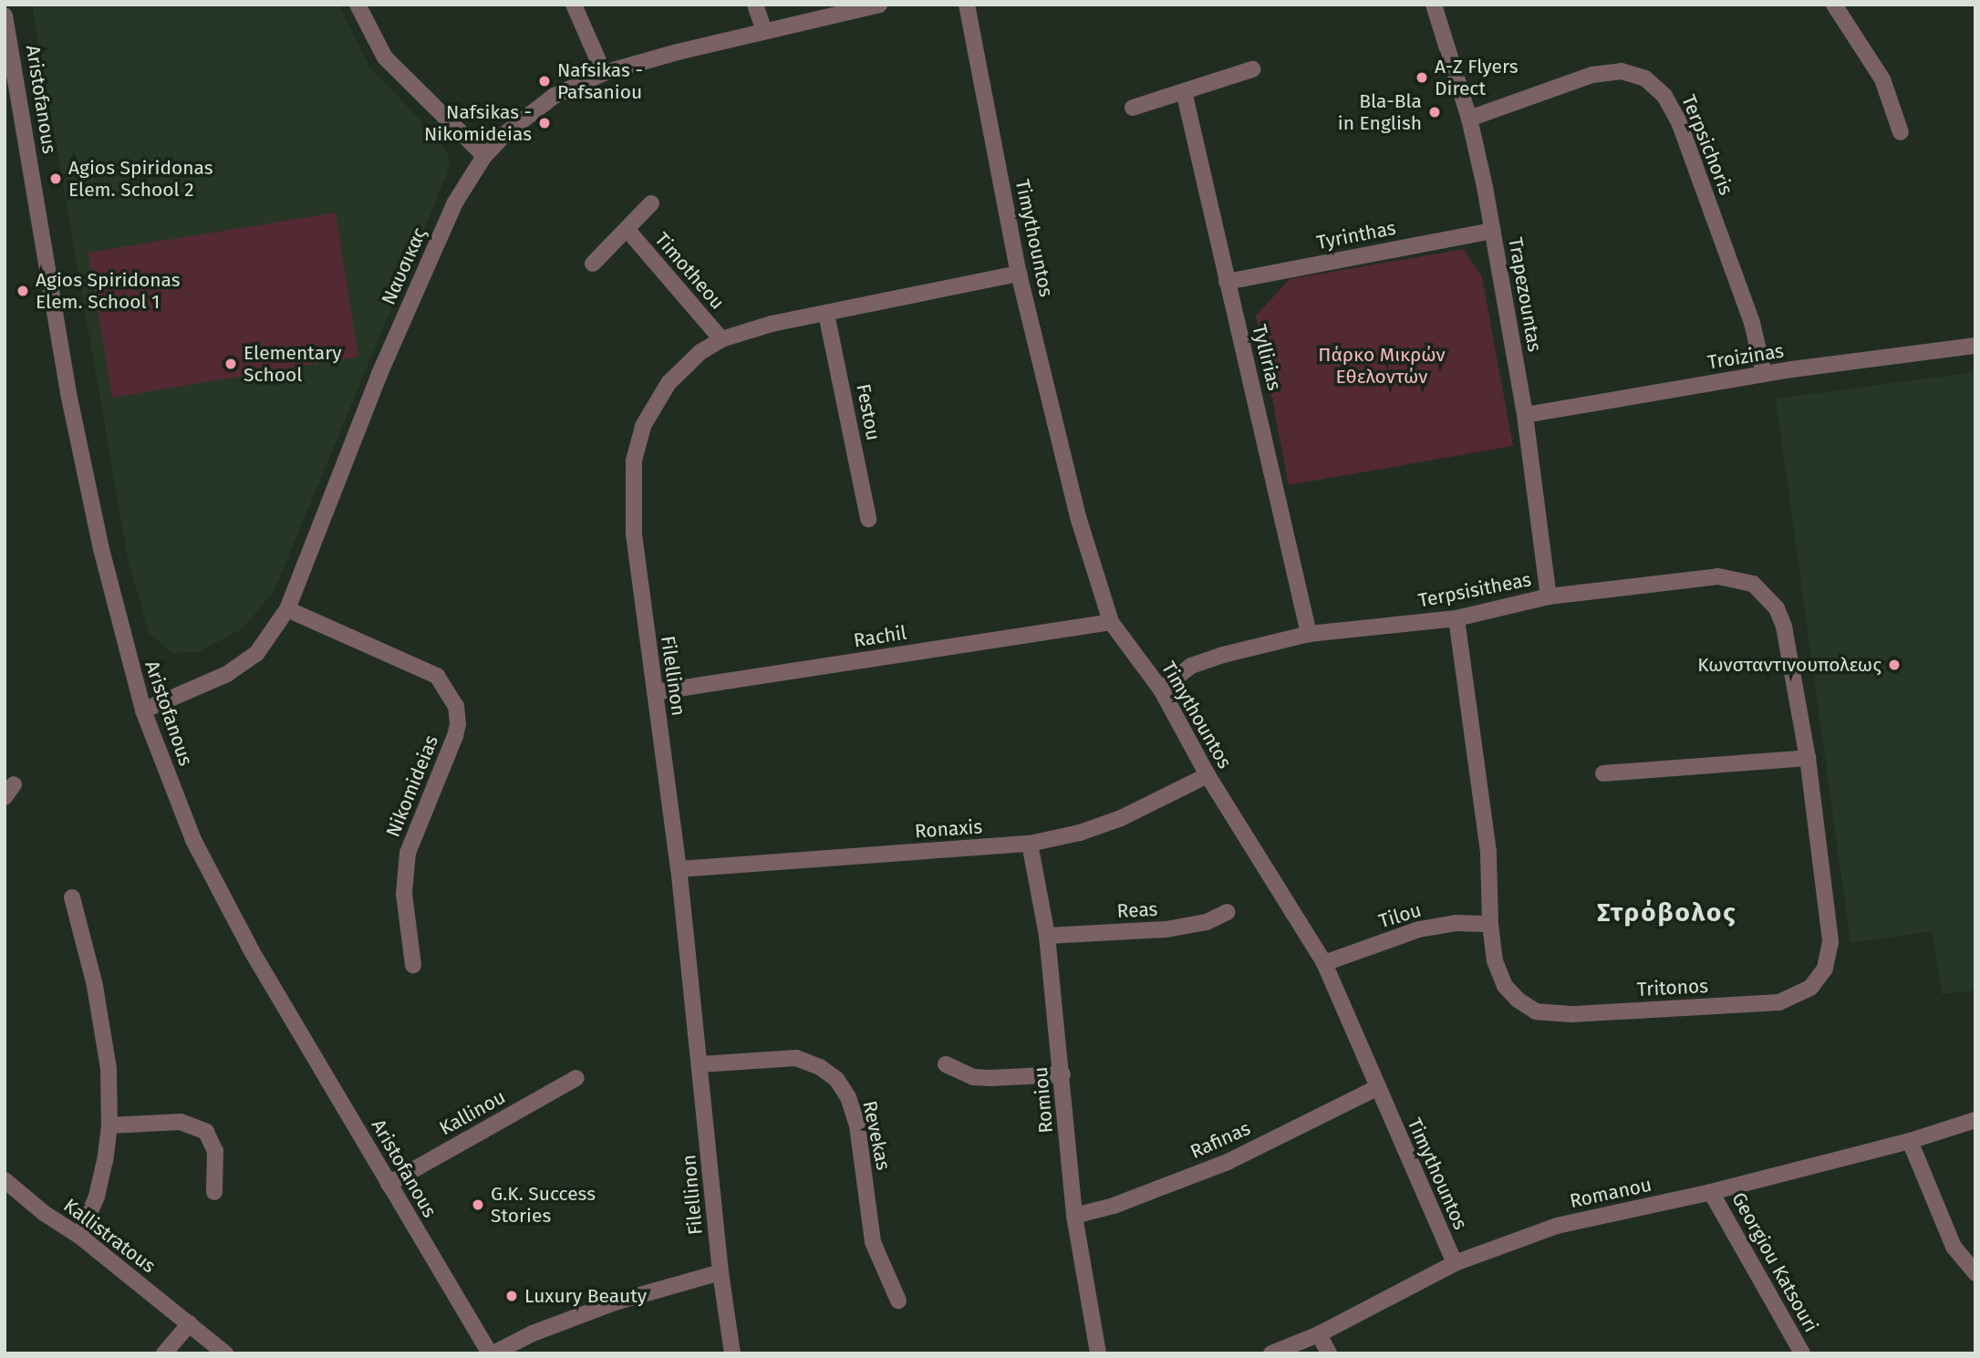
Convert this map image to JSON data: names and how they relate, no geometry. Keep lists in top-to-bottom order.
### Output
{
  "streets": {
    "street": [
      "Aristofanous",
      "Terpsichoris",
      "Tyrinthas",
      "Timythountos",
      "Ναυσικας",
      "Timotheou",
      "Trapezountas",
      "Troizinas",
      "Tyllirias",
      "Festou",
      "Terpsisitheas",
      "Rachil",
      "Filellinon",
      "Nikomideias",
      "Ronaxis",
      "Reas",
      "Tilou",
      "Tritonos",
      "Romiou",
      "Kallinou",
      "Revekas",
      "Rafinas",
      "Romanou",
      "Kallistratous",
      "Georgiou Katsouri"
    ]
  },
  "crossings": [
    ["Aristofanous", "Ναυσικας"],
    ["Aristofanous", "Kallinou"],
    ["Terpsichoris", "Trapezountas"],
    ["Terpsichoris", "Troizinas"],
    ["Tyrinthas", "Trapezountas"],
    ["Tyrinthas", "Tyllirias"],
    ["Timythountos", "Terpsisitheas"],
    ["Timythountos", "Rachil"],
    ["Timythountos", "Filellinon"],
    ["Timythountos", "Ronaxis"],
    ["Timythountos", "Tilou"],
    ["Timythountos", "Rafinas"],
    ["Timythountos", "Romanou"],
    ["Ναυσικας", "Nikomideias"],
    ["Timotheou", "Filellinon"],
    ["Trapezountas", "Troizinas"],
    ["Trapezountas", "Terpsisitheas"],
    ["Tyllirias", "Terpsisitheas"],
    ["Festou", "Filellinon"],
    ["Terpsisitheas", "Tritonos"],
    ["Rachil", "Filellinon"],
    ["Filellinon", "Ronaxis"],
    ["Filellinon", "Revekas"],
    ["Ronaxis", "Romiou"],
    ["Reas", "Romiou"],
    ["Tilou", "Tritonos"],
    ["Romiou", "Rafinas"],
    ["Romanou", "Georgiou Katsouri"]
  ],
  "districts": ["Στρόβολος"],
  "parks": ["Πάρκο Μικρών Εθελοντών"],
  "places": [
    "A-Z Flyers Direct",
    "Nafsikas - Pafsaniou",
    "Bla-Bla in English",
    "Nafsikas - Nikomideias",
    "Agios Spiridonas Elem. School 2",
    "Agios Spiridonas Elem. School 1",
    "Elementary School",
    "Κωνσταντινουπολεως",
    "G.K. Success Stories",
    "Luxury Beauty"
  ]
}
